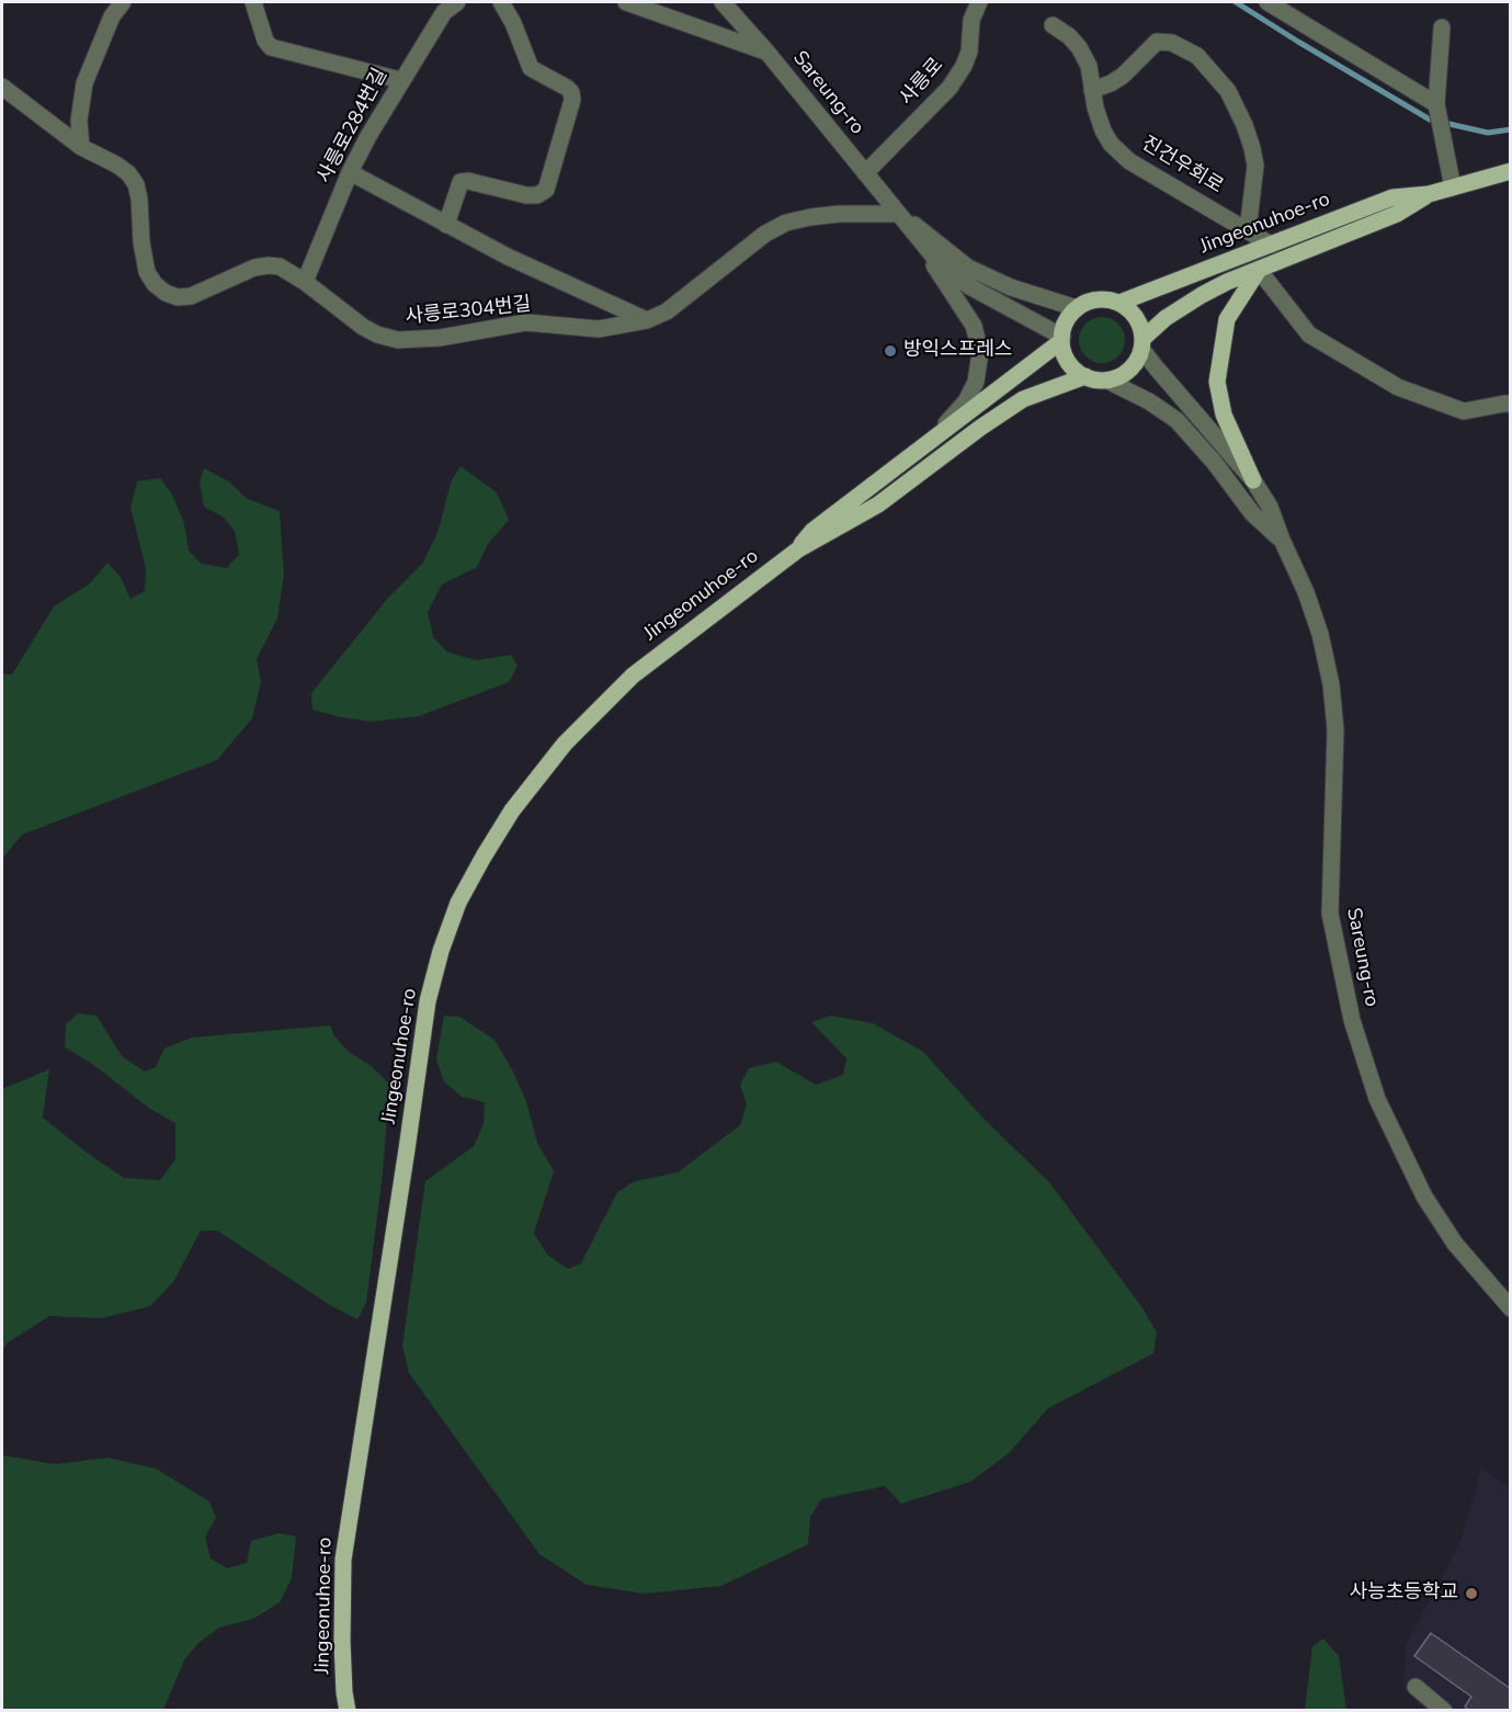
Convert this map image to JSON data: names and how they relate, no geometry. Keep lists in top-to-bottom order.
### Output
{
  "streets": {
    "main road": ["Jingeonuhoe-ro"],
    "street": [
      "사릉로",
      "Sareung-ro",
      "사릉로284번길",
      "진건우회로",
      "사릉로304번길"
    ]
  },
  "crossings": [
    ["사릉로", "Sareung-ro"],
    ["Sareung-ro", "Jingeonuhoe-ro"],
    ["Sareung-ro", "사릉로304번길"],
    ["사릉로284번길", "사릉로304번길"],
    ["진건우회로", "Jingeonuhoe-ro"]
  ],
  "places": ["방익스프레스", "사능초등학교"]
}
